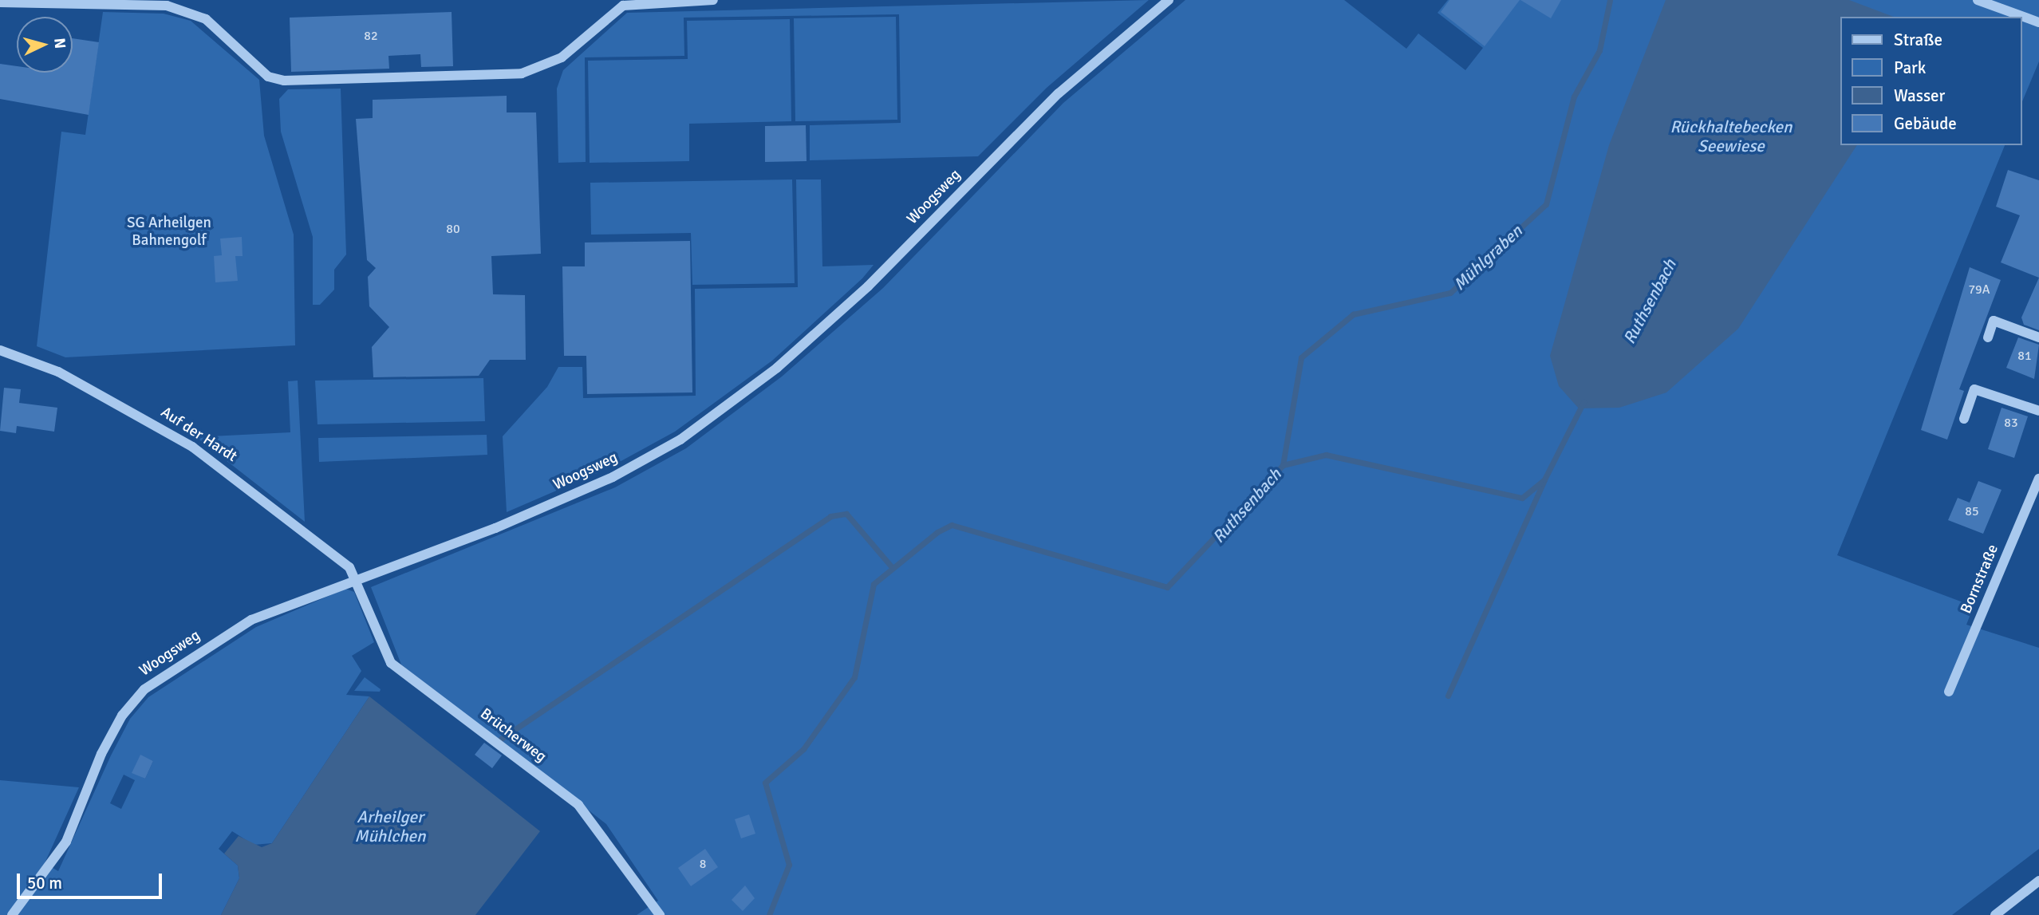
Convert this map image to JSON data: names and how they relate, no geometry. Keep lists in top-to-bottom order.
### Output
{
  "streets": {
    "street": [
      "Woogsweg",
      "Auf der Hardt",
      "Bornstraße",
      "Brücherweg"
    ]
  },
  "crossings": [
    ["Woogsweg", "Auf der Hardt"],
    ["Woogsweg", "Brücherweg"],
    ["Auf der Hardt", "Brücherweg"]
  ],
  "water": [
    "Rückhaltebecken Seewiese",
    "Mühlgraben",
    "Ruthsenbach",
    "Arheilger Mühlchen"
  ],
  "parks": ["SG Arheilgen Bahnengolf"],
  "house_numbers": [
    "82",
    "80",
    "79A",
    "81",
    "83",
    "85",
    "8"
  ],
  "legend": [
    "Straße",
    "Park",
    "Wasser",
    "Gebäude"
  ],
  "scale_bar": "50 m",
  "north": "right"
}
